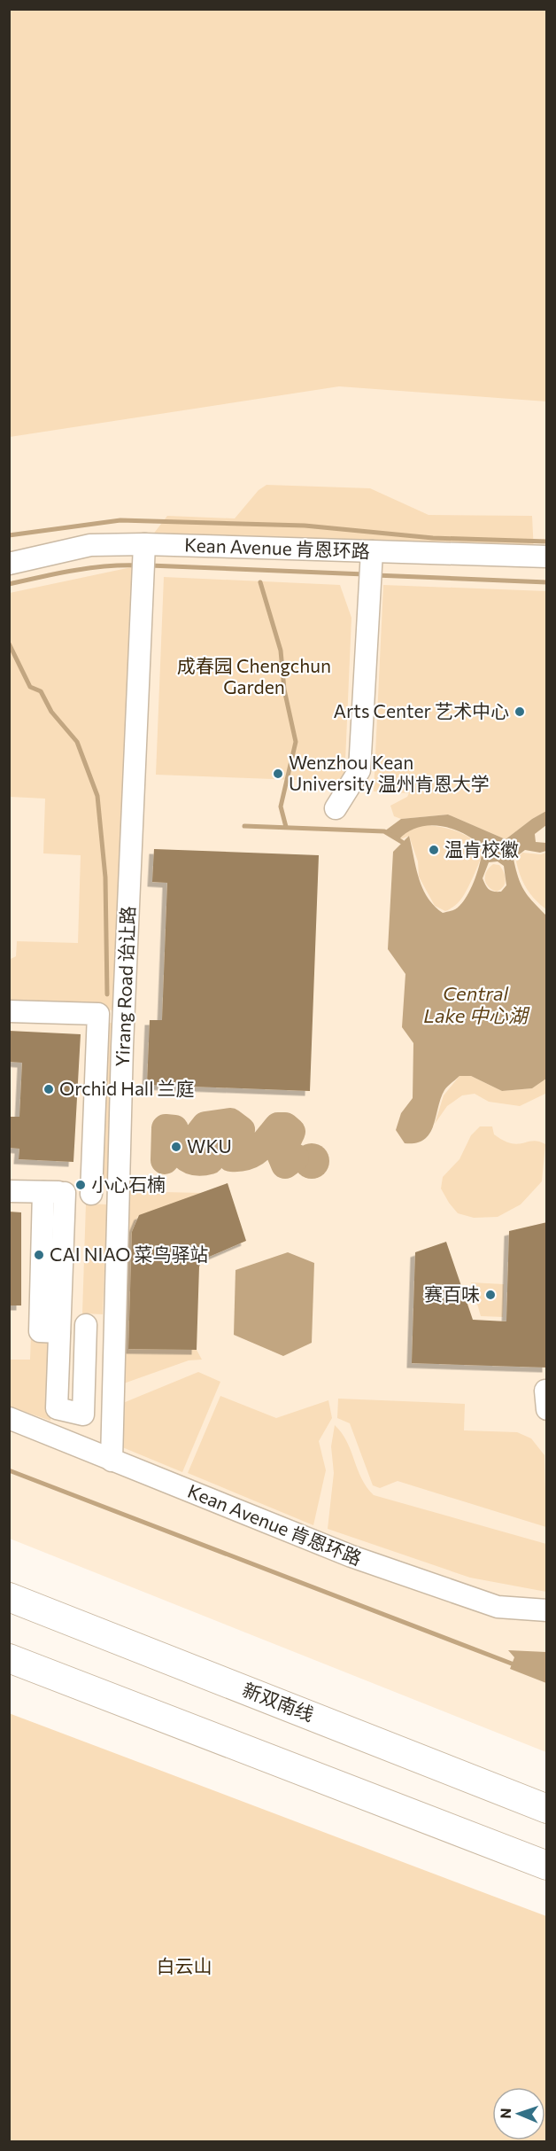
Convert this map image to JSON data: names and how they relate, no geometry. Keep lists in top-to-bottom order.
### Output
{
  "streets": {
    "main road": ["新双南线"],
    "street": ["Kean Avenue 肯恩环路", "Yirang Road 诒让路"]
  },
  "crossings": [
    ["Kean Avenue 肯恩环路", "Yirang Road 诒让路"]
  ],
  "water": ["Central Lake 中心湖"],
  "parks": ["成春园 Chengchun Garden", "白云山"],
  "places": [
    "Arts Center 艺术中心",
    "Wenzhou Kean University 温州肯恩大学",
    "温肯校徽",
    "Orchid Hall 兰庭",
    "WKU",
    "小心石楠",
    "CAI NIAO 菜鸟驿站",
    "赛百味"
  ],
  "north": "left"
}
